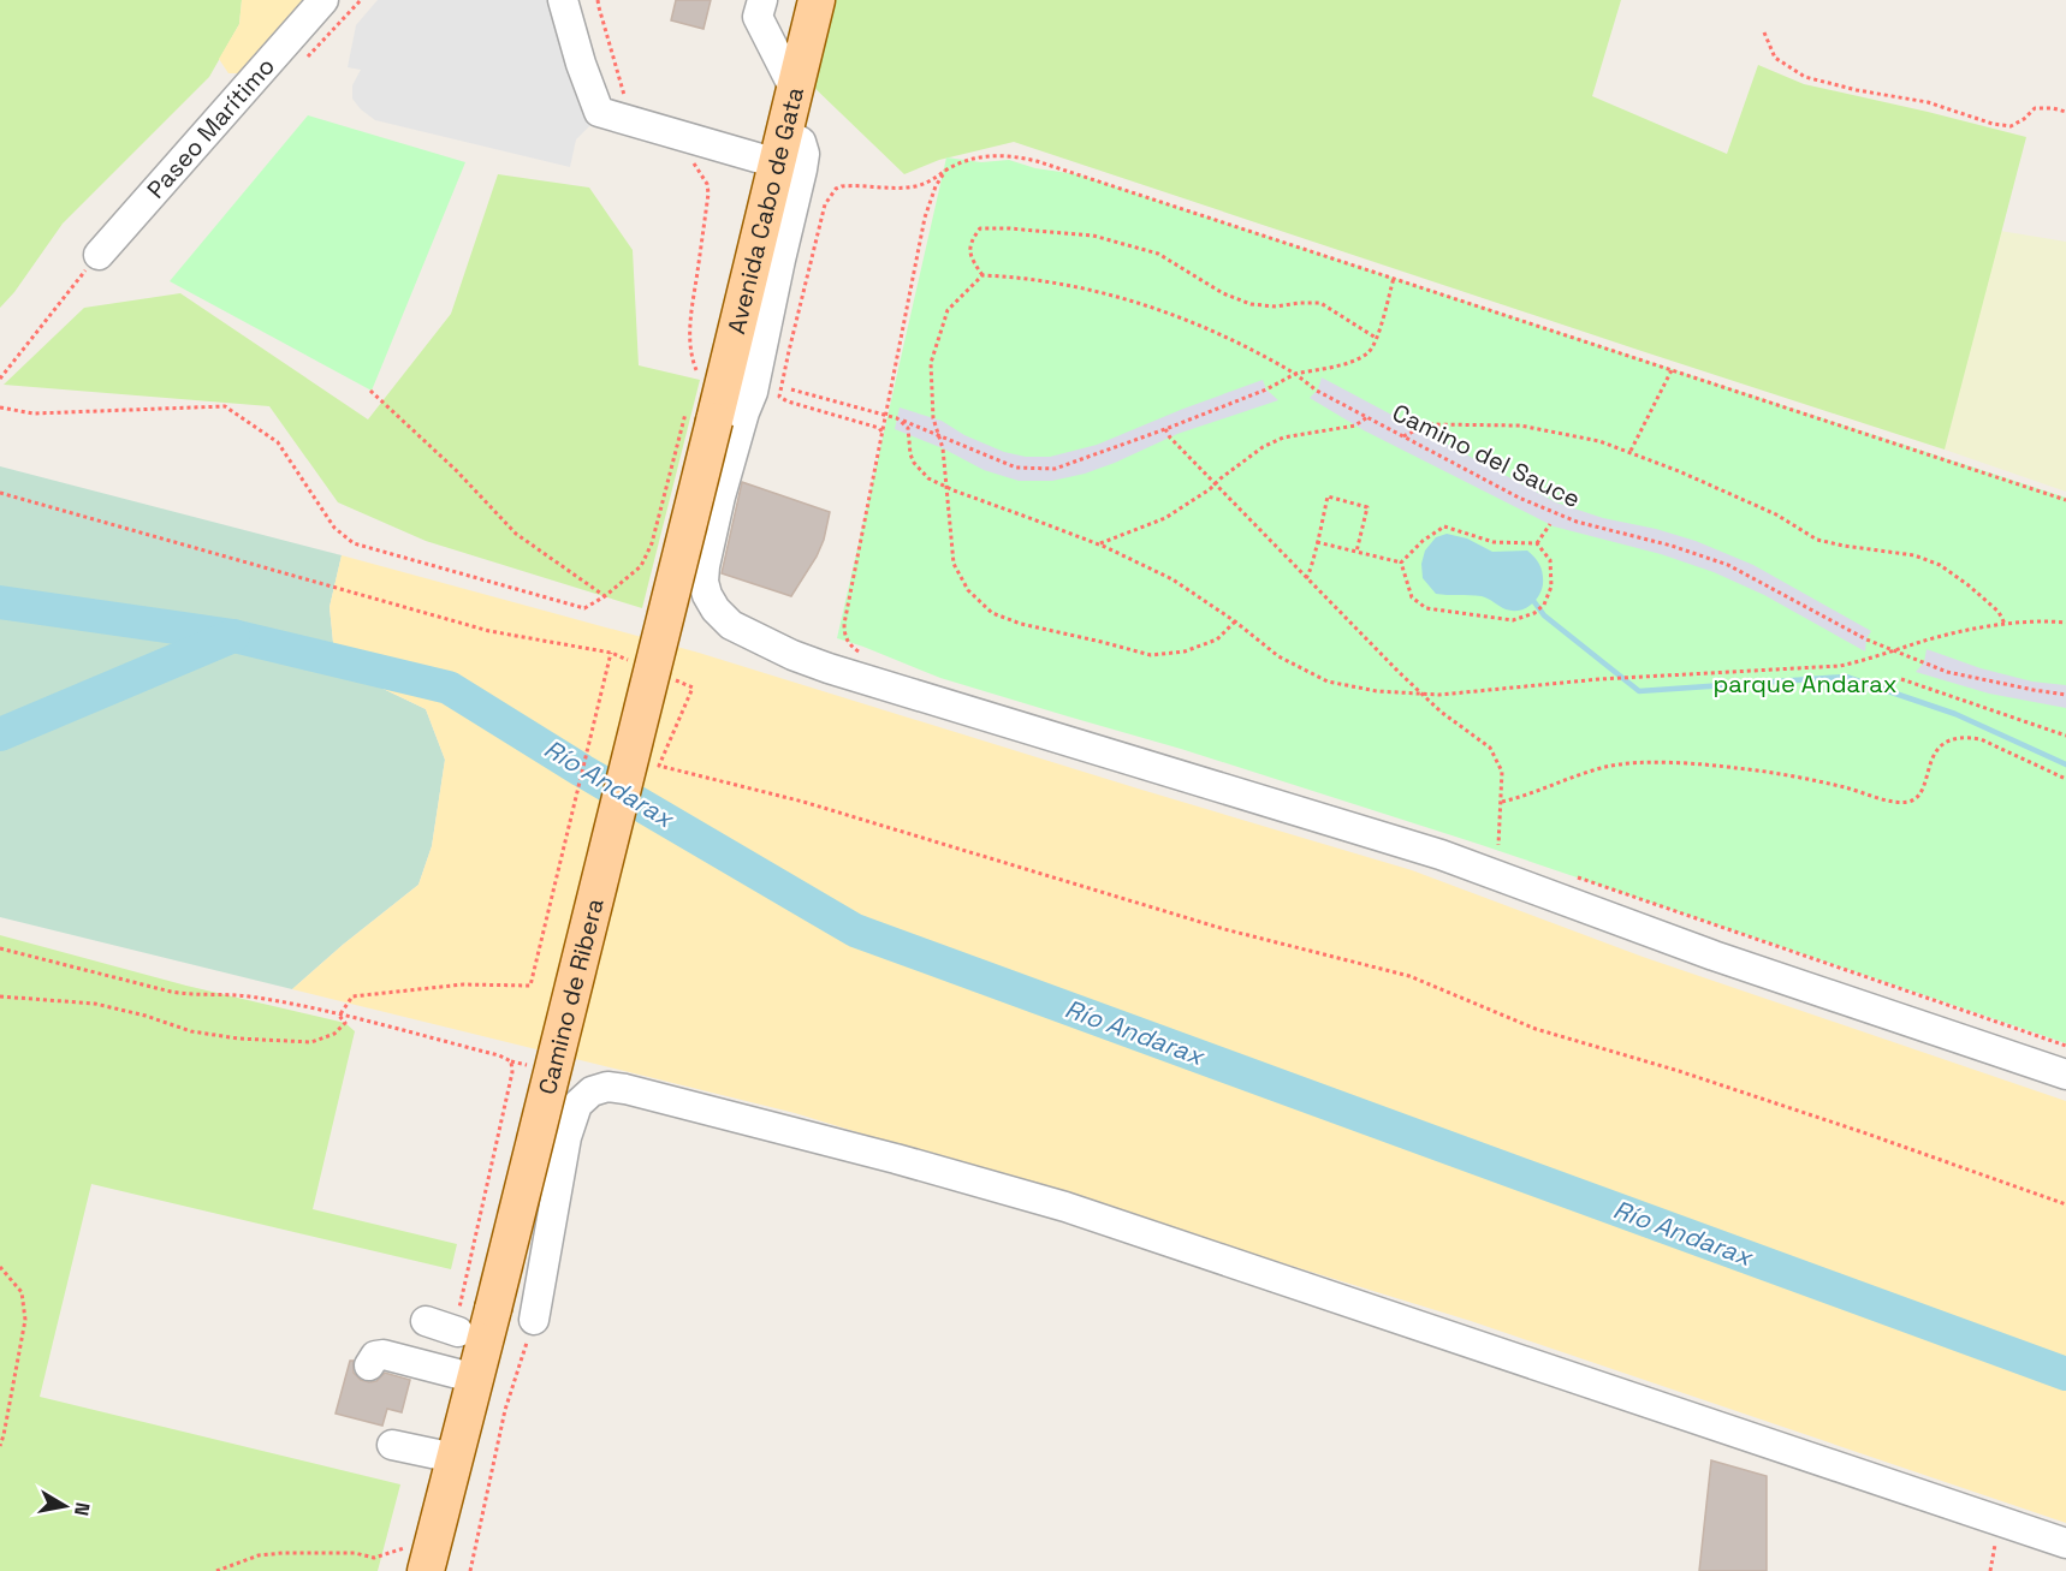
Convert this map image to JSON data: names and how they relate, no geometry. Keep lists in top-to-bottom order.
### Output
{
  "streets": {
    "main road": ["Avenida Cabo de Gata", "Camino de Ribera"],
    "street": ["Paseo Marítimo"],
    "path": ["Camino del Sauce"]
  },
  "crossings": [
    ["Avenida Cabo de Gata", "Camino de Ribera"]
  ],
  "water": ["Río Andarax"],
  "parks": ["parque Andarax"],
  "north": "right"
}
